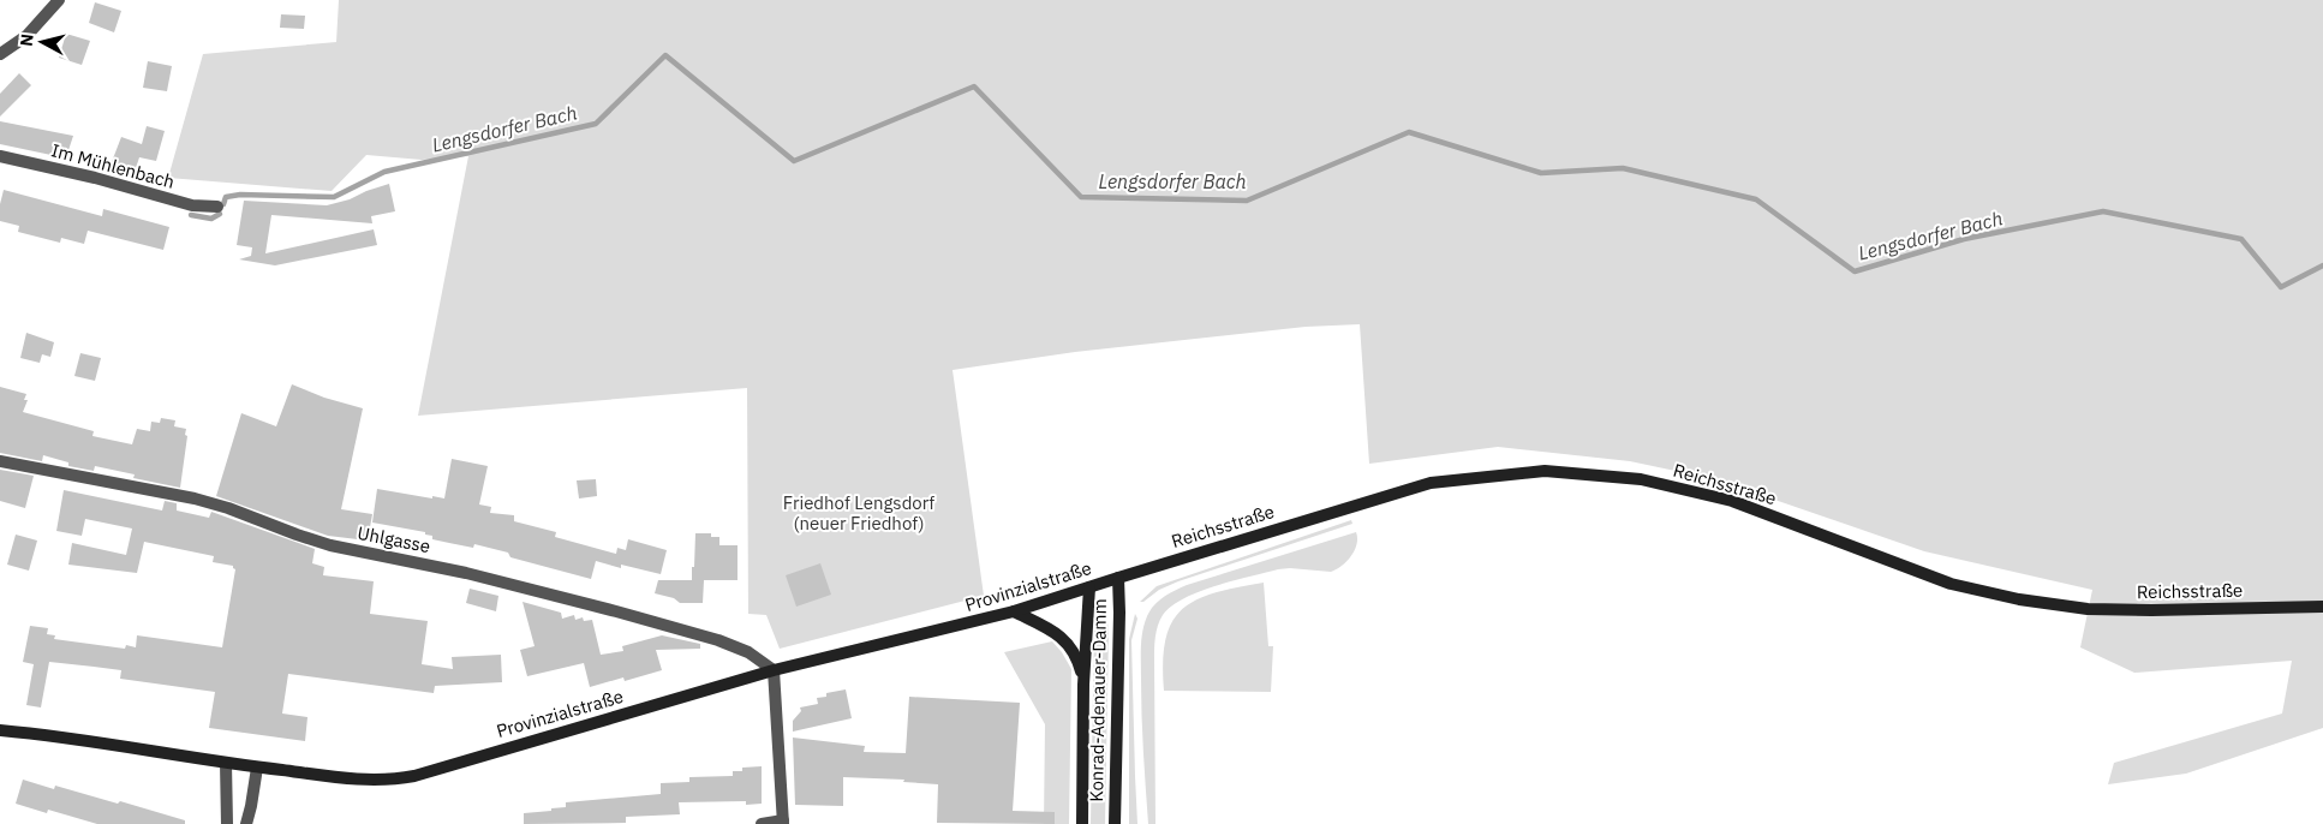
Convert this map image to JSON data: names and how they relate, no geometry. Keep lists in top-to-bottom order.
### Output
{
  "streets": {
    "main road": ["Reichsstraße", "Provinzialstraße", "Konrad-Adenauer-Damm"],
    "street": ["Im Mühlenbach", "Uhlgasse"]
  },
  "crossings": [
    ["Reichsstraße", "Provinzialstraße"],
    ["Reichsstraße", "Konrad-Adenauer-Damm"],
    ["Uhlgasse", "Provinzialstraße"],
    ["Provinzialstraße", "Konrad-Adenauer-Damm"]
  ],
  "water": ["Lengsdorfer Bach"],
  "parks": ["Friedhof Lengsdorf (neuer Friedhof)"],
  "north": "left"
}
